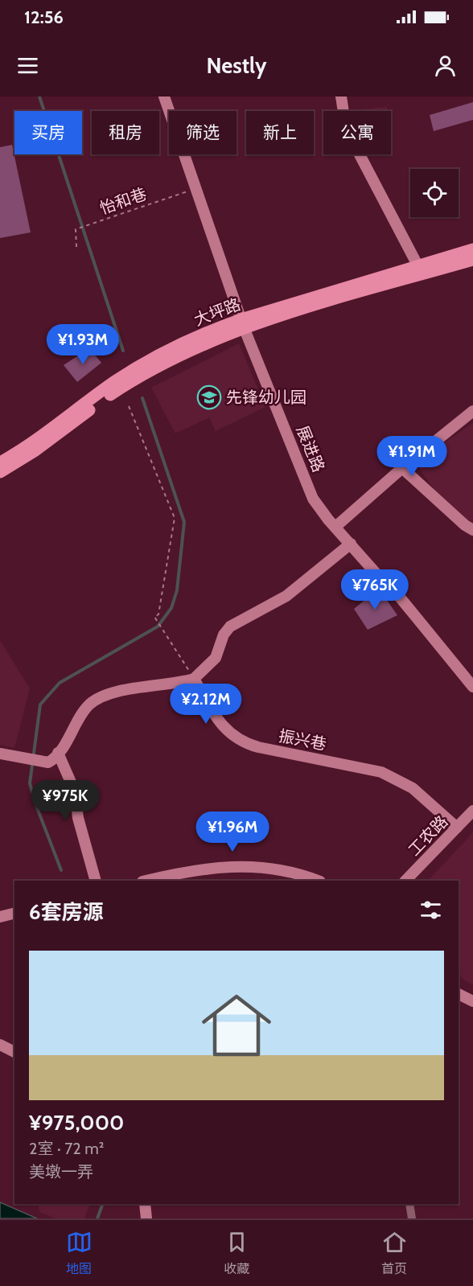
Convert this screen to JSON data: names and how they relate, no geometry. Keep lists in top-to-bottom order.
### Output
{
  "streets": {
    "street": ["展进路", "振兴巷", "工农路"],
    "path": ["怡和巷"]
  },
  "crossings": [
    ["怡和巷", "展进路"],
    ["振兴巷", "工农路"]
  ],
  "places": {
    "school or university": ["先锋幼儿园"]
  },
  "page": {
    "status": "12:56",
    "header": "Nestly",
    "chip": [
      "买房",
      "租房",
      "筛选",
      "新上",
      "公寓"
    ],
    "price": [
      "¥1.93M",
      "¥1.91M",
      "¥765K",
      "¥2.12M",
      "¥975K",
      "¥1.96M"
    ],
    "heading": "6套房源",
    "list": [
      {
        "name": "¥975,000",
        "note": "2室 · 72 m² · 美墩一弄"
      }
    ],
    "tabs": ["地图", "收藏", "首页"]
  }
}
